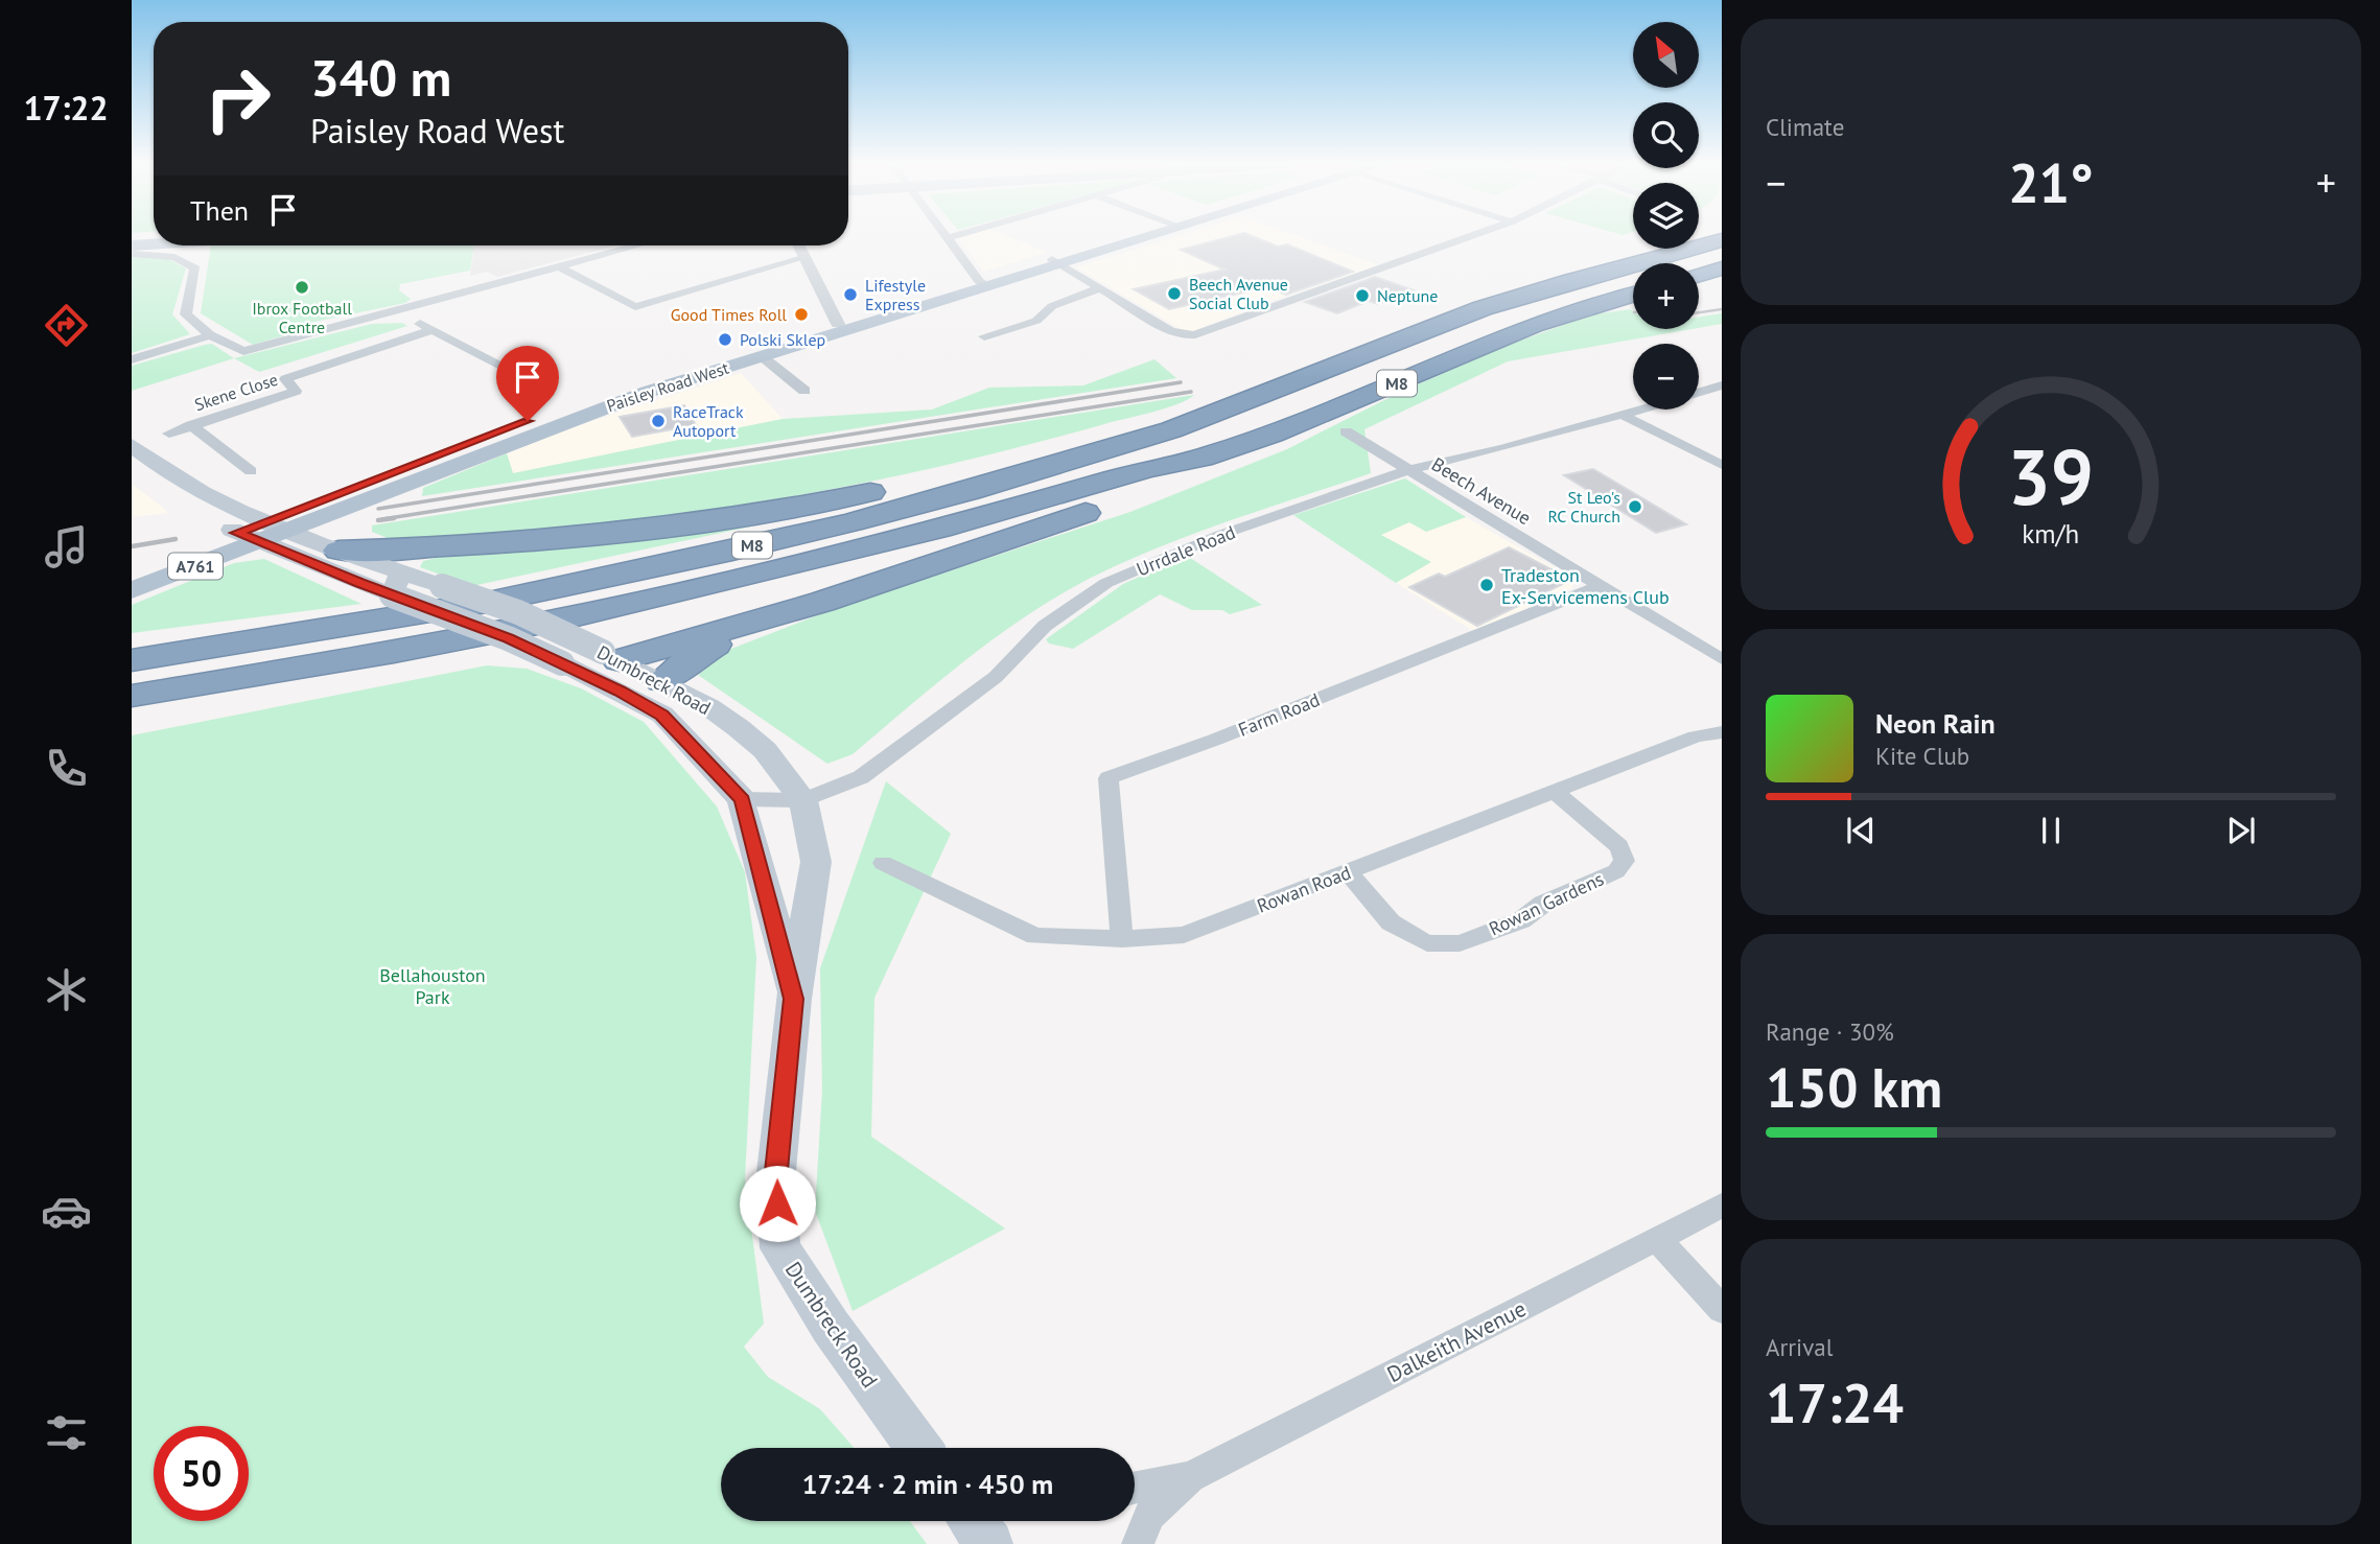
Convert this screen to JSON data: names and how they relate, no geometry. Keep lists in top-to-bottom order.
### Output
{
  "streets": {
    "highway": ["M8"],
    "main road": ["Paisley Road West", "A761", "Dumbreck Road"],
    "street": [
      "Skene Close",
      "Beech Avenue",
      "Urrdale Road",
      "Farm Road",
      "Rowan Road",
      "Rowan Gardens",
      "Dalkeith Avenue"
    ]
  },
  "crossings": [
    ["M8", "Dumbreck Road"],
    ["Paisley Road West", "Dumbreck Road"],
    ["Beech Avenue", "Urrdale Road"],
    ["Beech Avenue", "Farm Road"],
    ["Urrdale Road", "Dumbreck Road"],
    ["Farm Road", "Rowan Road"],
    ["Rowan Road", "Rowan Gardens"]
  ],
  "parks": ["Bellahouston Park"],
  "places": [
    "Ibrox Football Centre",
    "Beech Avenue Social Club",
    "Lifestyle Express",
    "Neptune",
    "Good Times Roll",
    "Polski Sklep",
    "RaceTrack Autoport",
    "St Leo's RC Church",
    "Tradeston Ex-Servicemens Club"
  ],
  "north": "top left",
  "page": {
    "tabs": "17:22",
    "tile": [
      "Climate",
      ["Range · 30%", "150 km"],
      ["Arrival", "17:24"]
    ],
    "map_buttons": ["+", "−"],
    "turn": ["340 m", "Paisley Road West"],
    "heat": ["−", "21°", "+"],
    "then": "Then",
    "song": ["Neon Rain", "Kite Club"],
    "limit": "50",
    "trip": "17:24 · 2 min · 450 m",
    "gauge": ["39", "km/h"]
  }
}
